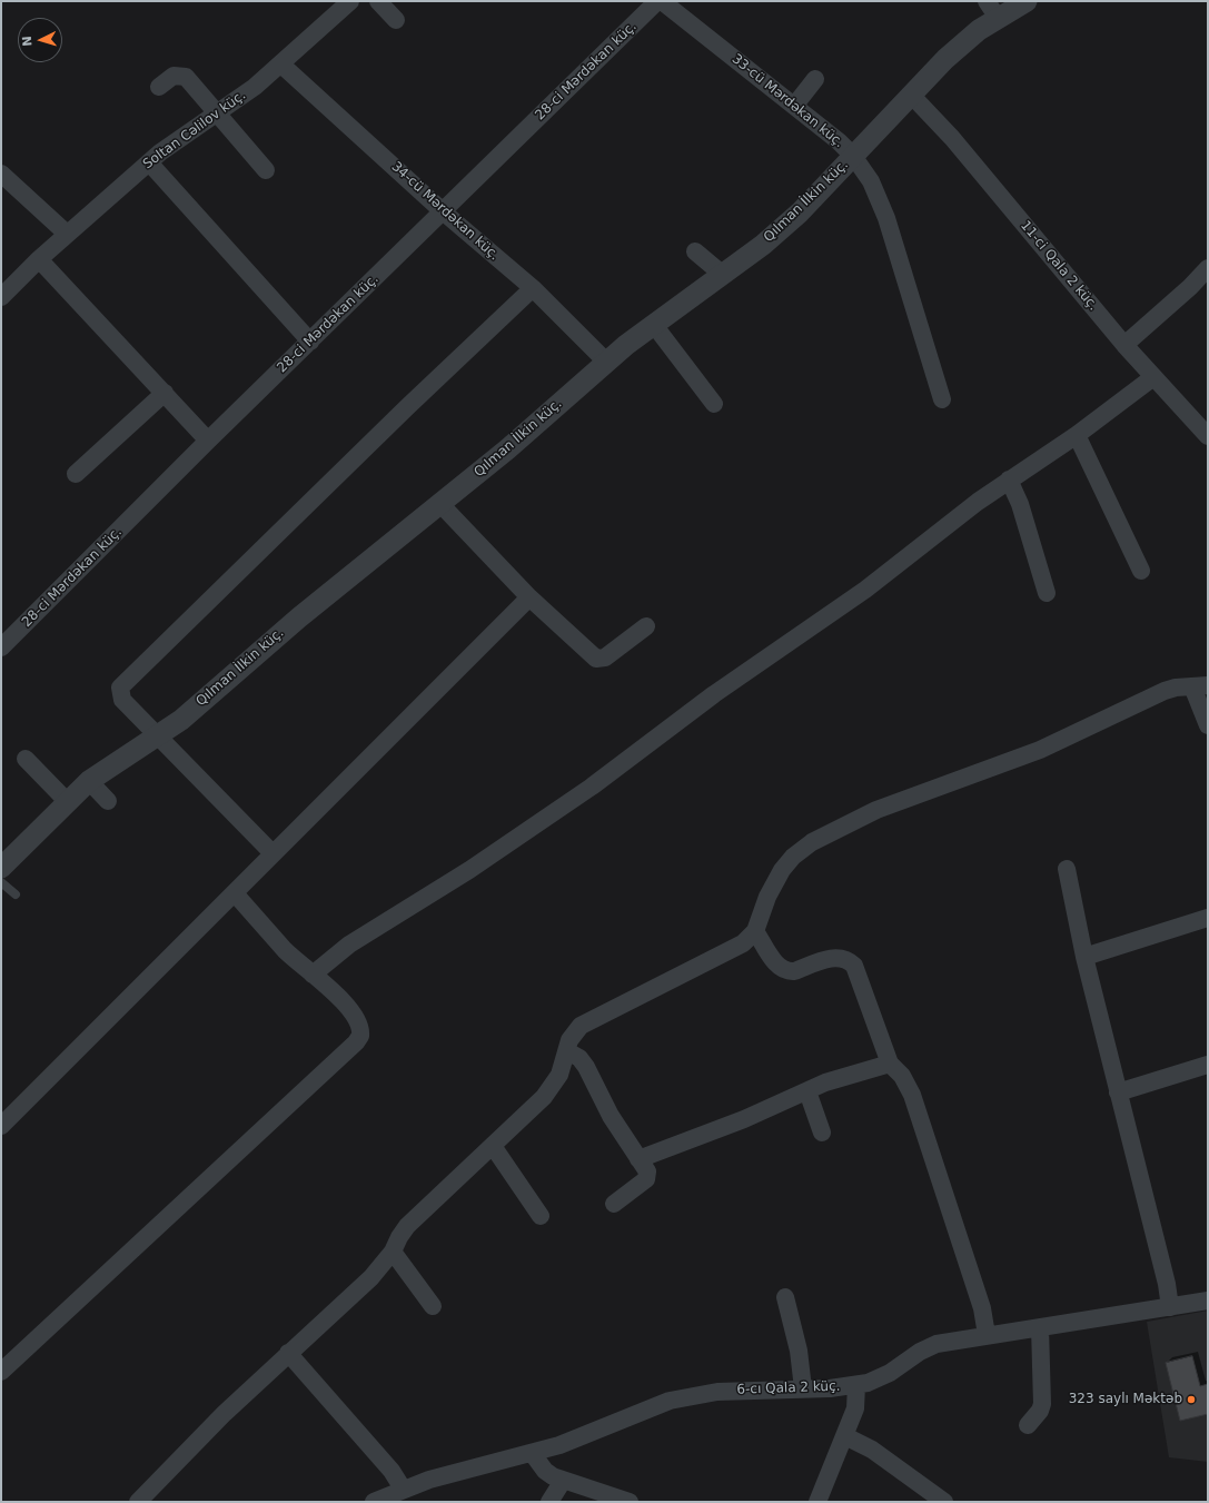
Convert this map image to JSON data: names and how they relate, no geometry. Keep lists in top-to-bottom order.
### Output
{
  "streets": {
    "street": [
      "28-ci Mərdəkan küç.",
      "33-cü Mərdəkan küç.",
      "Soltan Cəlilov küç.",
      "Qılman İlkin küç.",
      "34-cü Mərdəkan küç.",
      "11-ci Qala 2 küç.",
      "6-cı Qala 2 küç."
    ]
  },
  "crossings": [
    ["28-ci Mərdəkan küç.", "34-cü Mərdəkan küç."],
    ["33-cü Mərdəkan küç.", "Qılman İlkin küç."],
    ["Soltan Cəlilov küç.", "34-cü Mərdəkan küç."],
    ["Qılman İlkin küç.", "34-cü Mərdəkan küç."],
    ["Qılman İlkin küç.", "11-ci Qala 2 küç."]
  ],
  "places": ["323 saylı Məktəb"],
  "north": "left"
}
